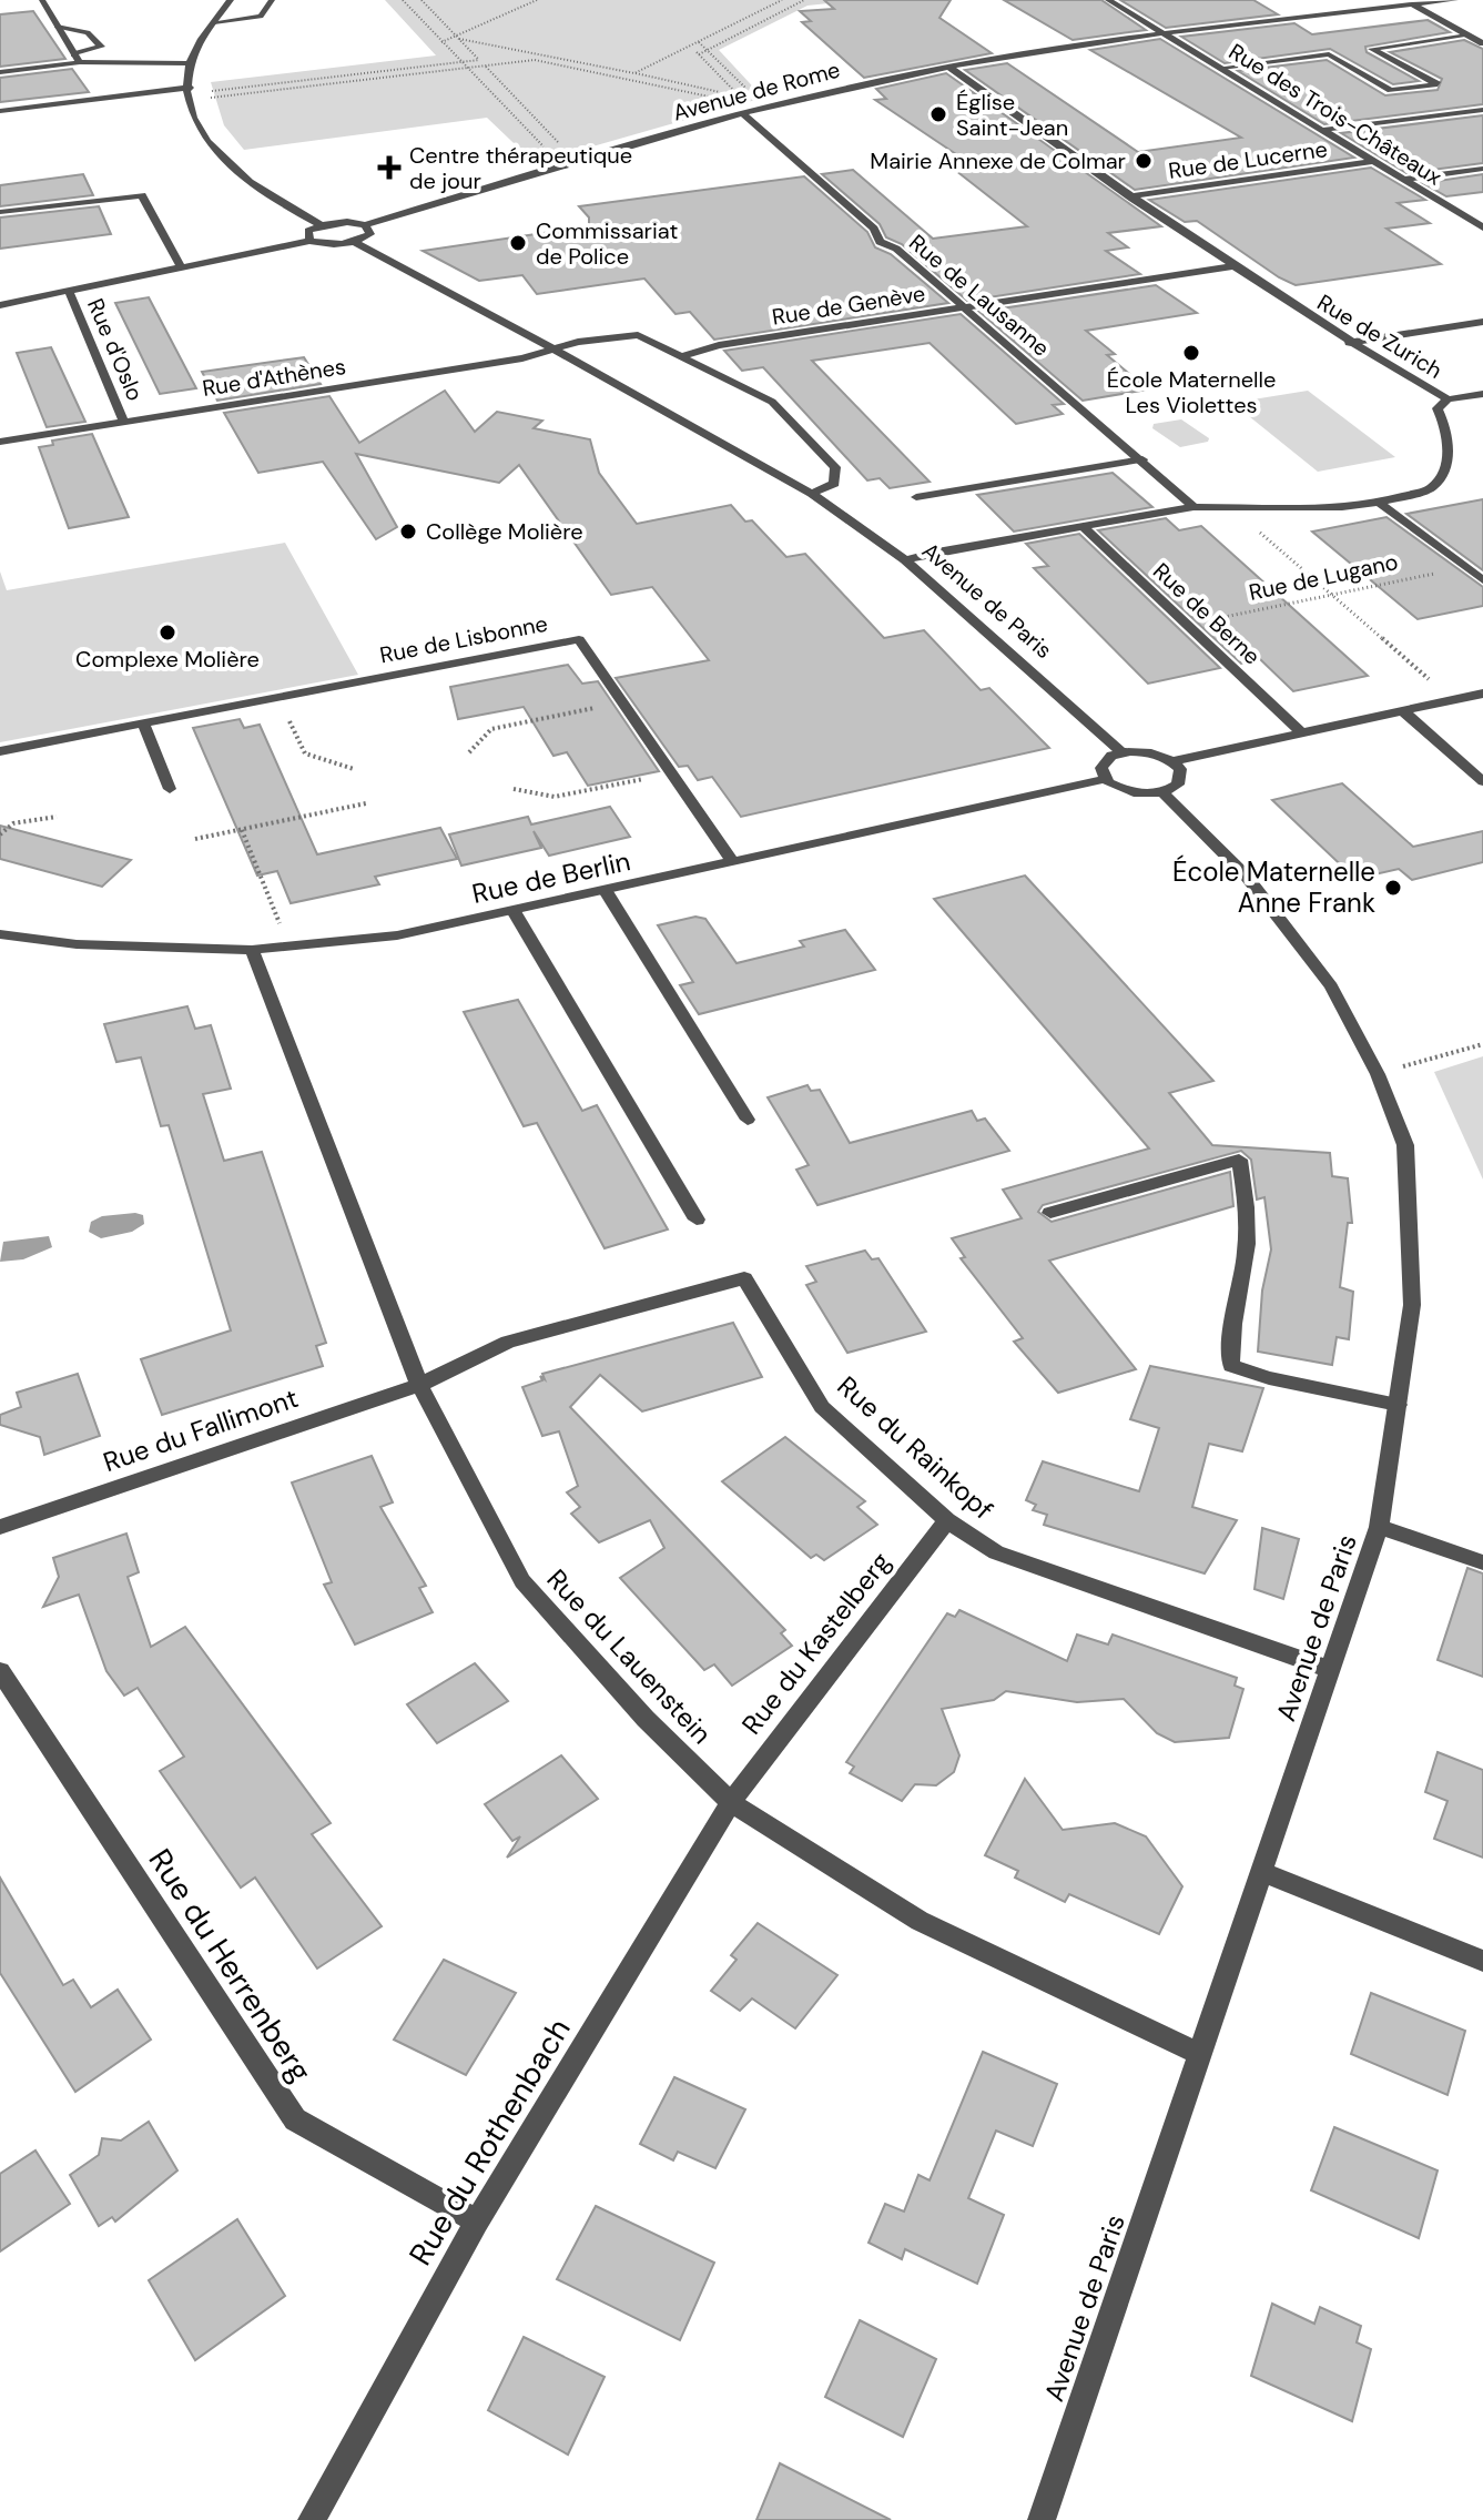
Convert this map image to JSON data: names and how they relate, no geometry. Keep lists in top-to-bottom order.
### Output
{
  "streets": {
    "street": [
      "Avenue de Rome",
      "Rue des Trois-Châteaux",
      "Rue de Lucerne",
      "Rue de Lausanne",
      "Rue de Genève",
      "Rue de Zurich",
      "Rue d'Oslo",
      "Rue d'Athènes",
      "Rue de Lugano",
      "Avenue de Paris",
      "Rue de Berne",
      "Rue de Lisbonne",
      "Rue de Berlin",
      "Rue du Fallimont",
      "Rue du Rainkopf",
      "Rue du Kastelberg",
      "Rue du Lauenstein",
      "Rue du Herrenberg",
      "Rue du Rothenbach"
    ]
  },
  "crossings": [
    ["Avenue de Rome", "Rue des Trois-Châteaux"],
    ["Avenue de Rome", "Rue de Lausanne"],
    ["Avenue de Rome", "Rue de Zurich"],
    ["Rue des Trois-Châteaux", "Rue de Lucerne"],
    ["Rue de Lucerne", "Rue de Zurich"],
    ["Rue de Lausanne", "Rue de Genève"],
    ["Rue de Lausanne", "Rue de Zurich"],
    ["Rue de Genève", "Rue de Zurich"],
    ["Rue de Zurich", "Rue de Lugano"],
    ["Rue de Zurich", "Avenue de Paris"],
    ["Rue de Zurich", "Rue de Berne"],
    ["Rue d'Oslo", "Rue d'Athènes"],
    ["Rue d'Athènes", "Avenue de Paris"],
    ["Rue de Lugano", "Rue de Berne"],
    ["Avenue de Paris", "Rue du Rainkopf"],
    ["Avenue de Paris", "Rue du Lauenstein"],
    ["Rue de Lisbonne", "Rue de Berlin"],
    ["Rue de Berlin", "Rue du Lauenstein"],
    ["Rue du Fallimont", "Rue du Rainkopf"],
    ["Rue du Fallimont", "Rue du Lauenstein"],
    ["Rue du Rainkopf", "Rue du Kastelberg"],
    ["Rue du Rainkopf", "Rue du Lauenstein"],
    ["Rue du Kastelberg", "Rue du Lauenstein"],
    ["Rue du Kastelberg", "Rue du Rothenbach"],
    ["Rue du Lauenstein", "Rue du Rothenbach"],
    ["Rue du Herrenberg", "Rue du Rothenbach"]
  ],
  "places": {
    "other": [
      "Église Saint-Jean",
      "Mairie Annexe de Colmar",
      "Commissariat de Police",
      "École Maternelle Les Violettes",
      "Collège Molière",
      "Complexe Molière",
      "École Maternelle Anne Frank"
    ],
    "health": ["Centre thérapeutique de jour"]
  }
}
